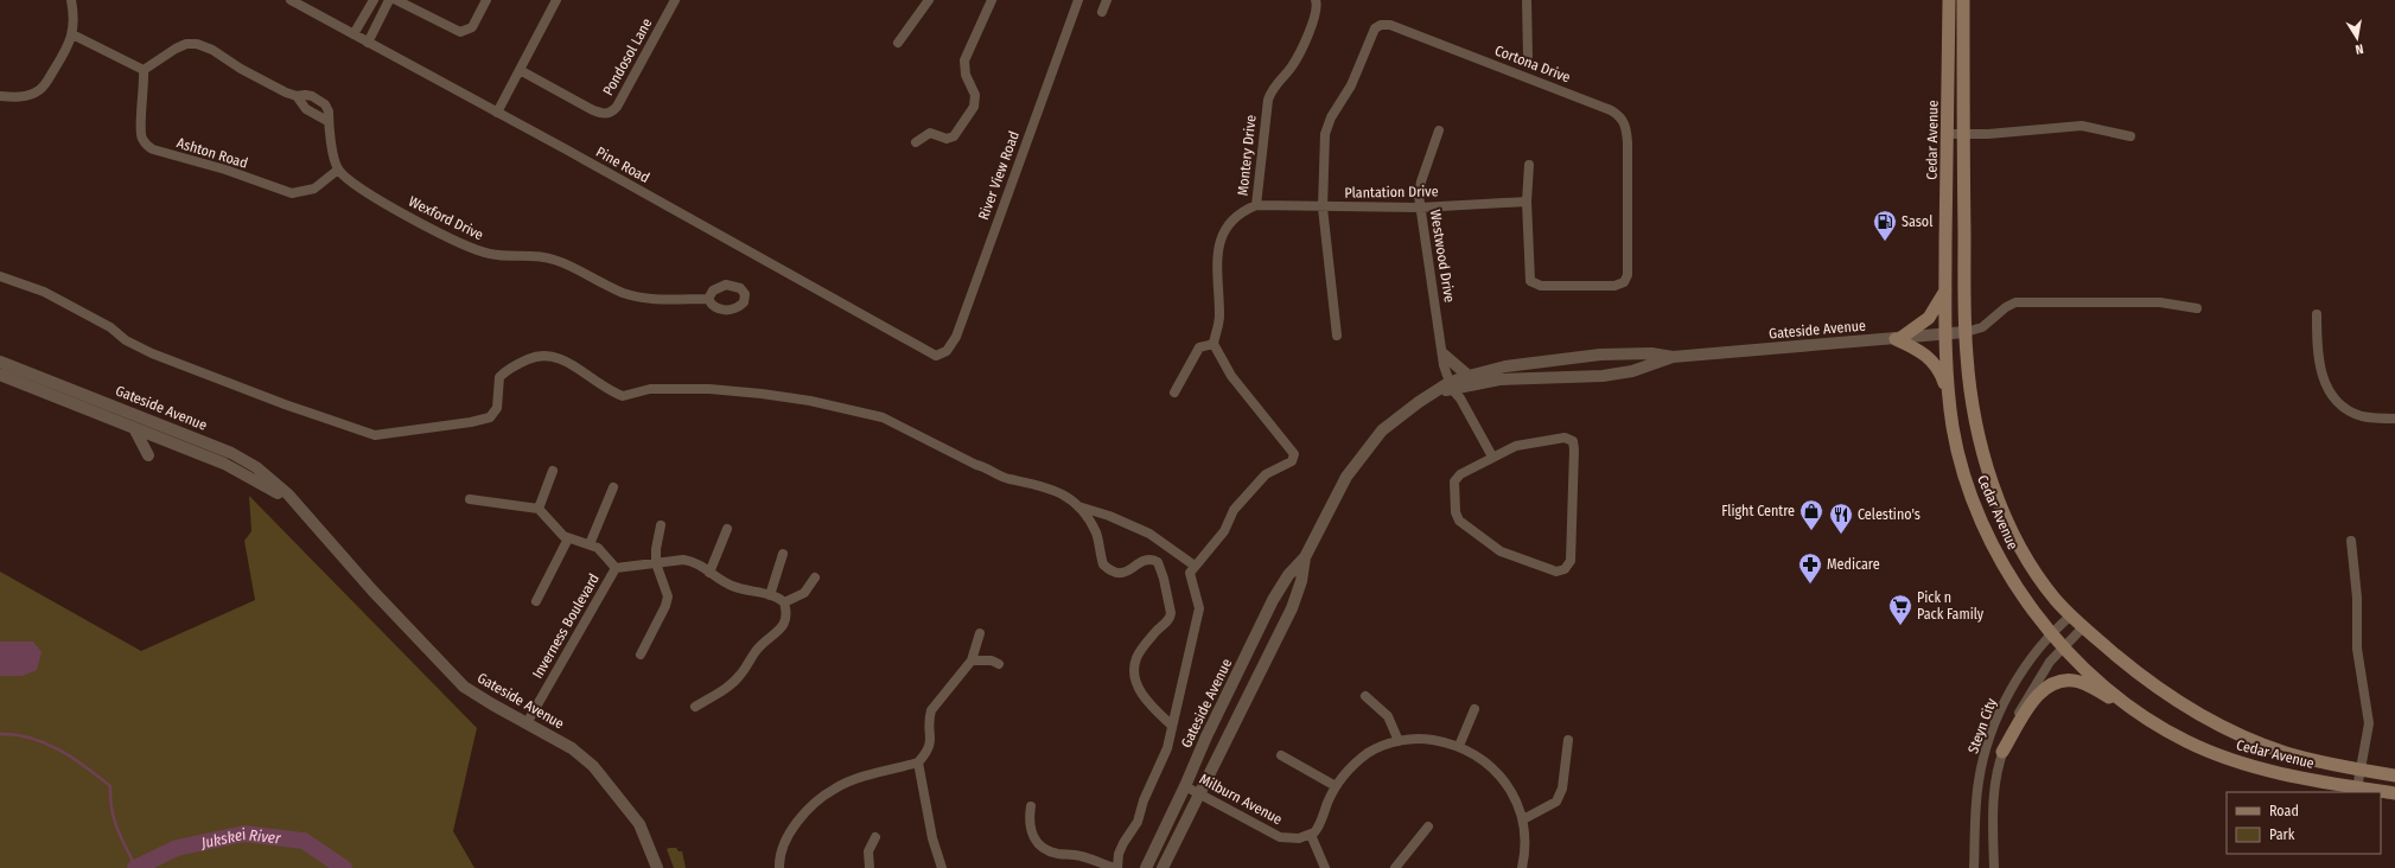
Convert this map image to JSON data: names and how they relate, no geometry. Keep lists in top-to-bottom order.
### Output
{
  "streets": {
    "main road": ["Cedar Avenue"],
    "street": [
      "Pondosol Lane",
      "Cortona Drive",
      "Ashton Road",
      "Montery Drive",
      "Pine Road",
      "River View Road",
      "Plantation Drive",
      "Wexford Drive",
      "Westwood Drive",
      "Gateside Avenue",
      "Inverness Boulevard",
      "Steyn City",
      "Milburn Avenue"
    ]
  },
  "crossings": [
    ["Cortona Drive", "Plantation Drive"],
    ["Cedar Avenue", "Gateside Avenue"],
    ["Cedar Avenue", "Steyn City"],
    ["Ashton Road", "Wexford Drive"],
    ["Montery Drive", "Plantation Drive"],
    ["Pine Road", "River View Road"],
    ["Plantation Drive", "Westwood Drive"],
    ["Westwood Drive", "Gateside Avenue"],
    ["Gateside Avenue", "Inverness Boulevard"],
    ["Gateside Avenue", "Milburn Avenue"]
  ],
  "water": ["Jukskei River"],
  "places": {
    "fuel station": ["Sasol"],
    "shop": ["Flight Centre"],
    "restaurant": ["Celestino's"],
    "pharmacy": ["Medicare"],
    "supermarket": ["Pick n Pack Family"]
  },
  "legend": ["Road", "Park"],
  "north": "bottom"
}
